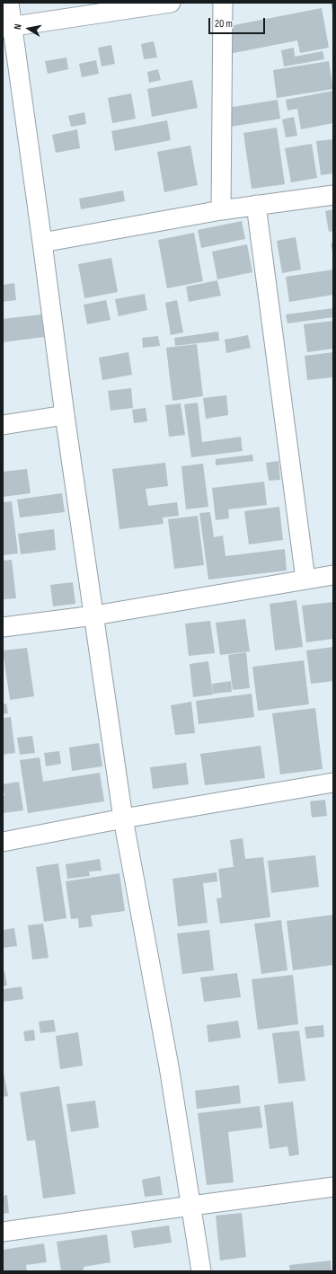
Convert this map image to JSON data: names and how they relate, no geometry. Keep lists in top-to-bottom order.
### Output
{
  "scale_bar": "20 m",
  "north": "left"
}
